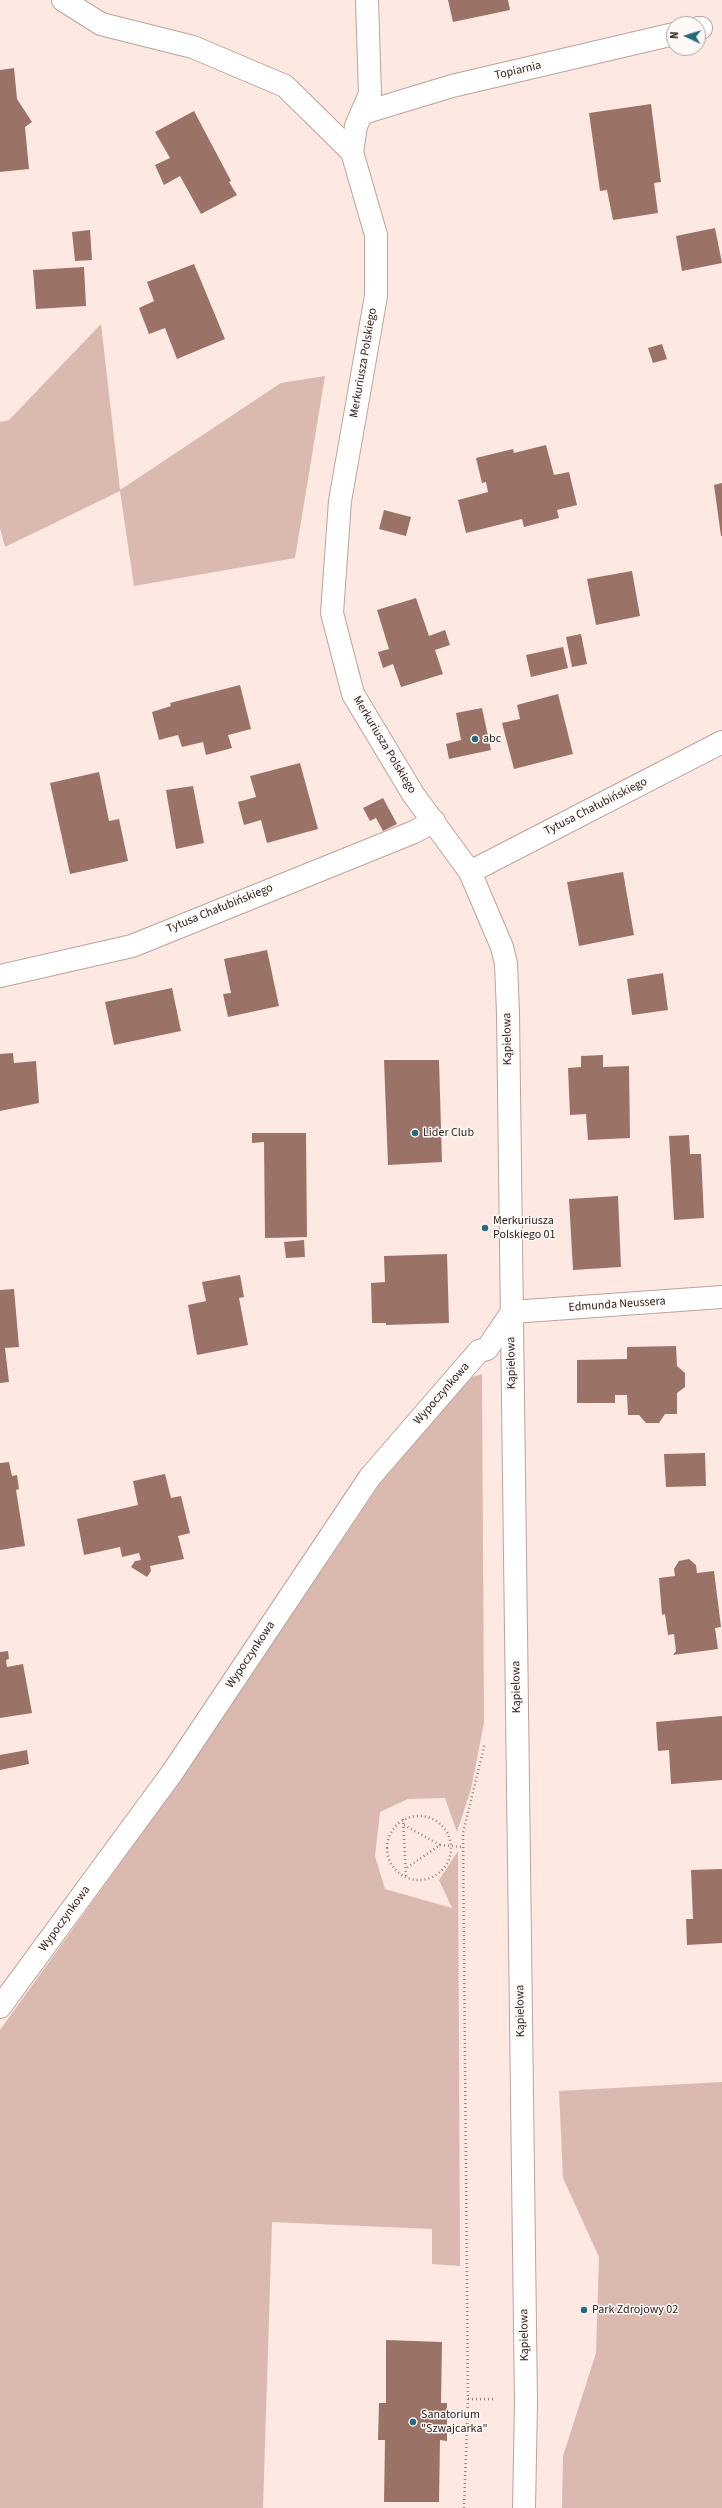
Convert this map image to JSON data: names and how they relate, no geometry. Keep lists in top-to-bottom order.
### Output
{
  "streets": {
    "street": [
      "Topiarnia",
      "Merkuriusza Polskiego",
      "Tytusa Chałubińskiego",
      "Kąpielowa",
      "Edmunda Neussera",
      "Wypoczynkowa"
    ]
  },
  "crossings": [
    ["Merkuriusza Polskiego", "Tytusa Chałubińskiego"],
    ["Merkuriusza Polskiego", "Kąpielowa"],
    ["Tytusa Chałubińskiego", "Kąpielowa"],
    ["Kąpielowa", "Edmunda Neussera"],
    ["Kąpielowa", "Wypoczynkowa"],
    ["Edmunda Neussera", "Wypoczynkowa"]
  ],
  "places": [
    "abc",
    "Lider Club",
    "Merkuriusza Polskiego 01",
    "Park Zdrojowy 02",
    "Sanatorium \"Szwajcarka\""
  ],
  "north": "left"
}
